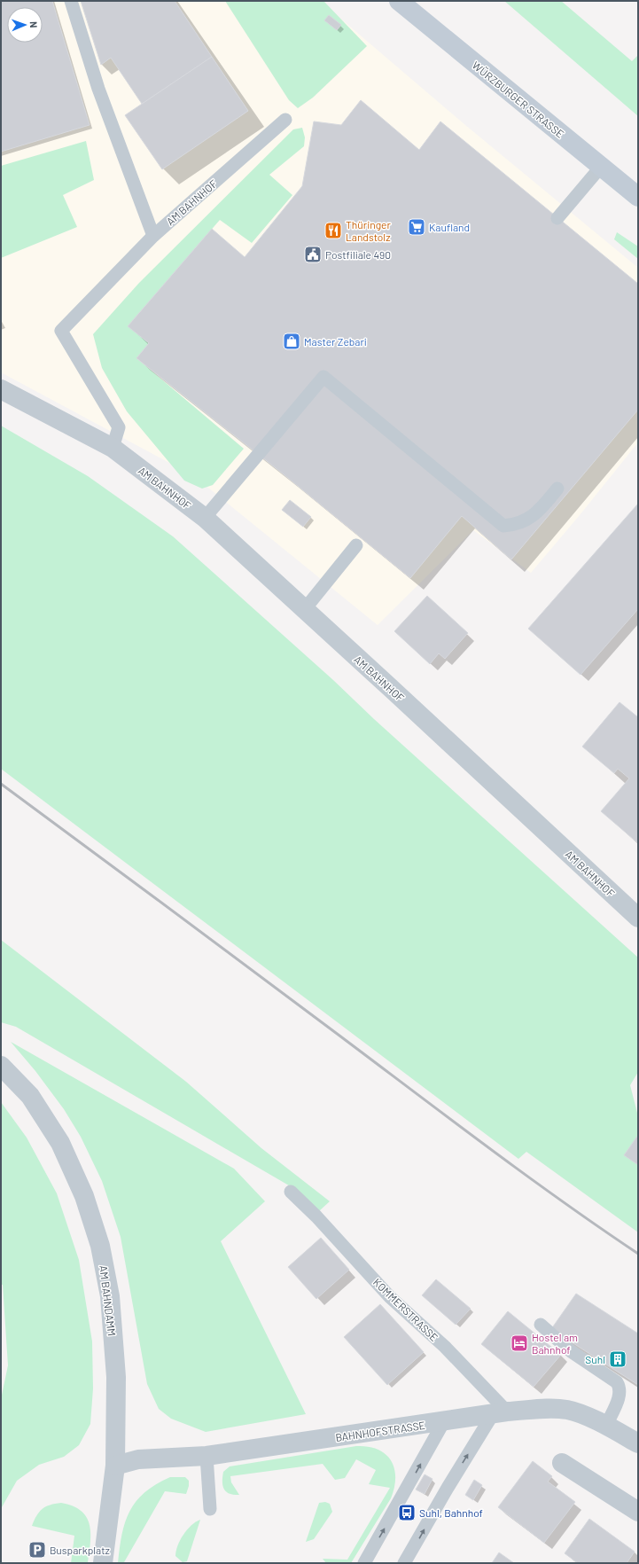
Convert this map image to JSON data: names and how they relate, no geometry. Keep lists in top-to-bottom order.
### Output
{
  "streets": {
    "main road": ["WÜRZBURGER STRASSE"],
    "street": ["AM BAHNHOF", "AM BAHNDAMM", "BAHNHOFSTRASSE"],
    "lane": ["KOMMERSTRASSE"]
  },
  "crossings": [
    ["AM BAHNDAMM", "BAHNHOFSTRASSE"],
    ["KOMMERSTRASSE", "BAHNHOFSTRASSE"]
  ],
  "places": {
    "supermarket": ["Kaufland"],
    "restaurant": ["Thüringer Landstolz"],
    "public building": ["Postfiliale 490"],
    "shop": ["Master Zebari"],
    "hotel": ["Hostel am Bahnhof"],
    "building": ["Suhl"],
    "bus stop": ["Suhl, Bahnhof"],
    "parking": ["Busparkplatz"]
  },
  "north": "right"
}
